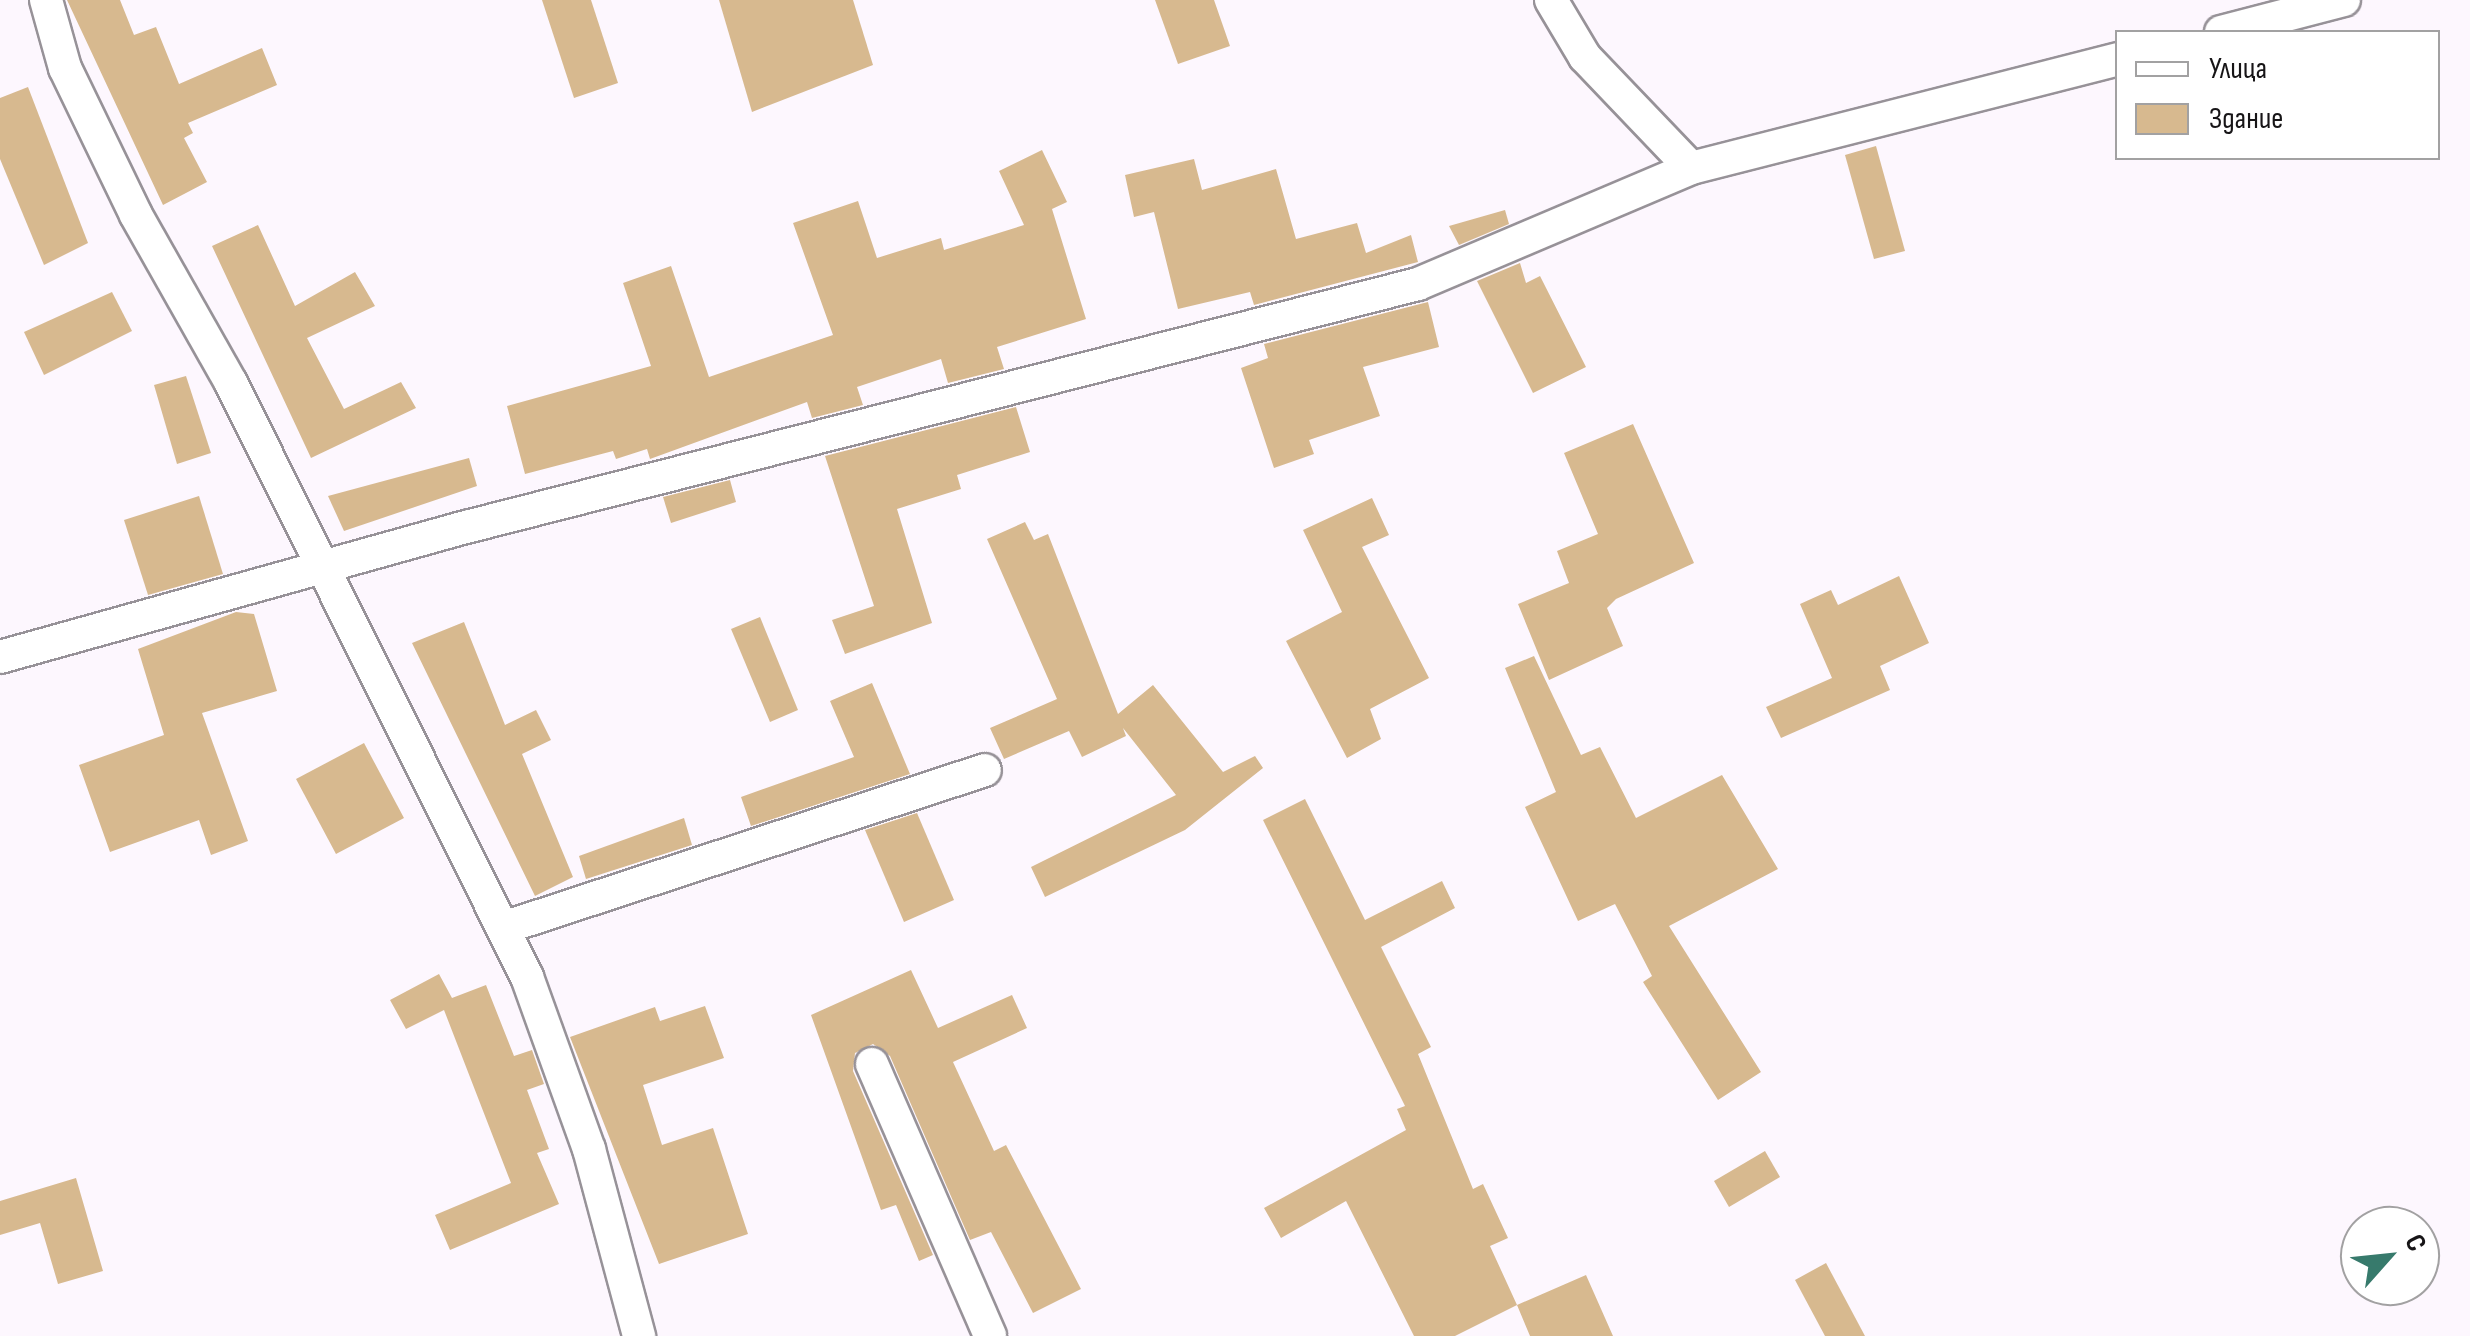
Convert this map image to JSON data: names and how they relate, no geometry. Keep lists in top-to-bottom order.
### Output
{
  "legend": ["Улица", "Здание"],
  "north": "top right"
}
